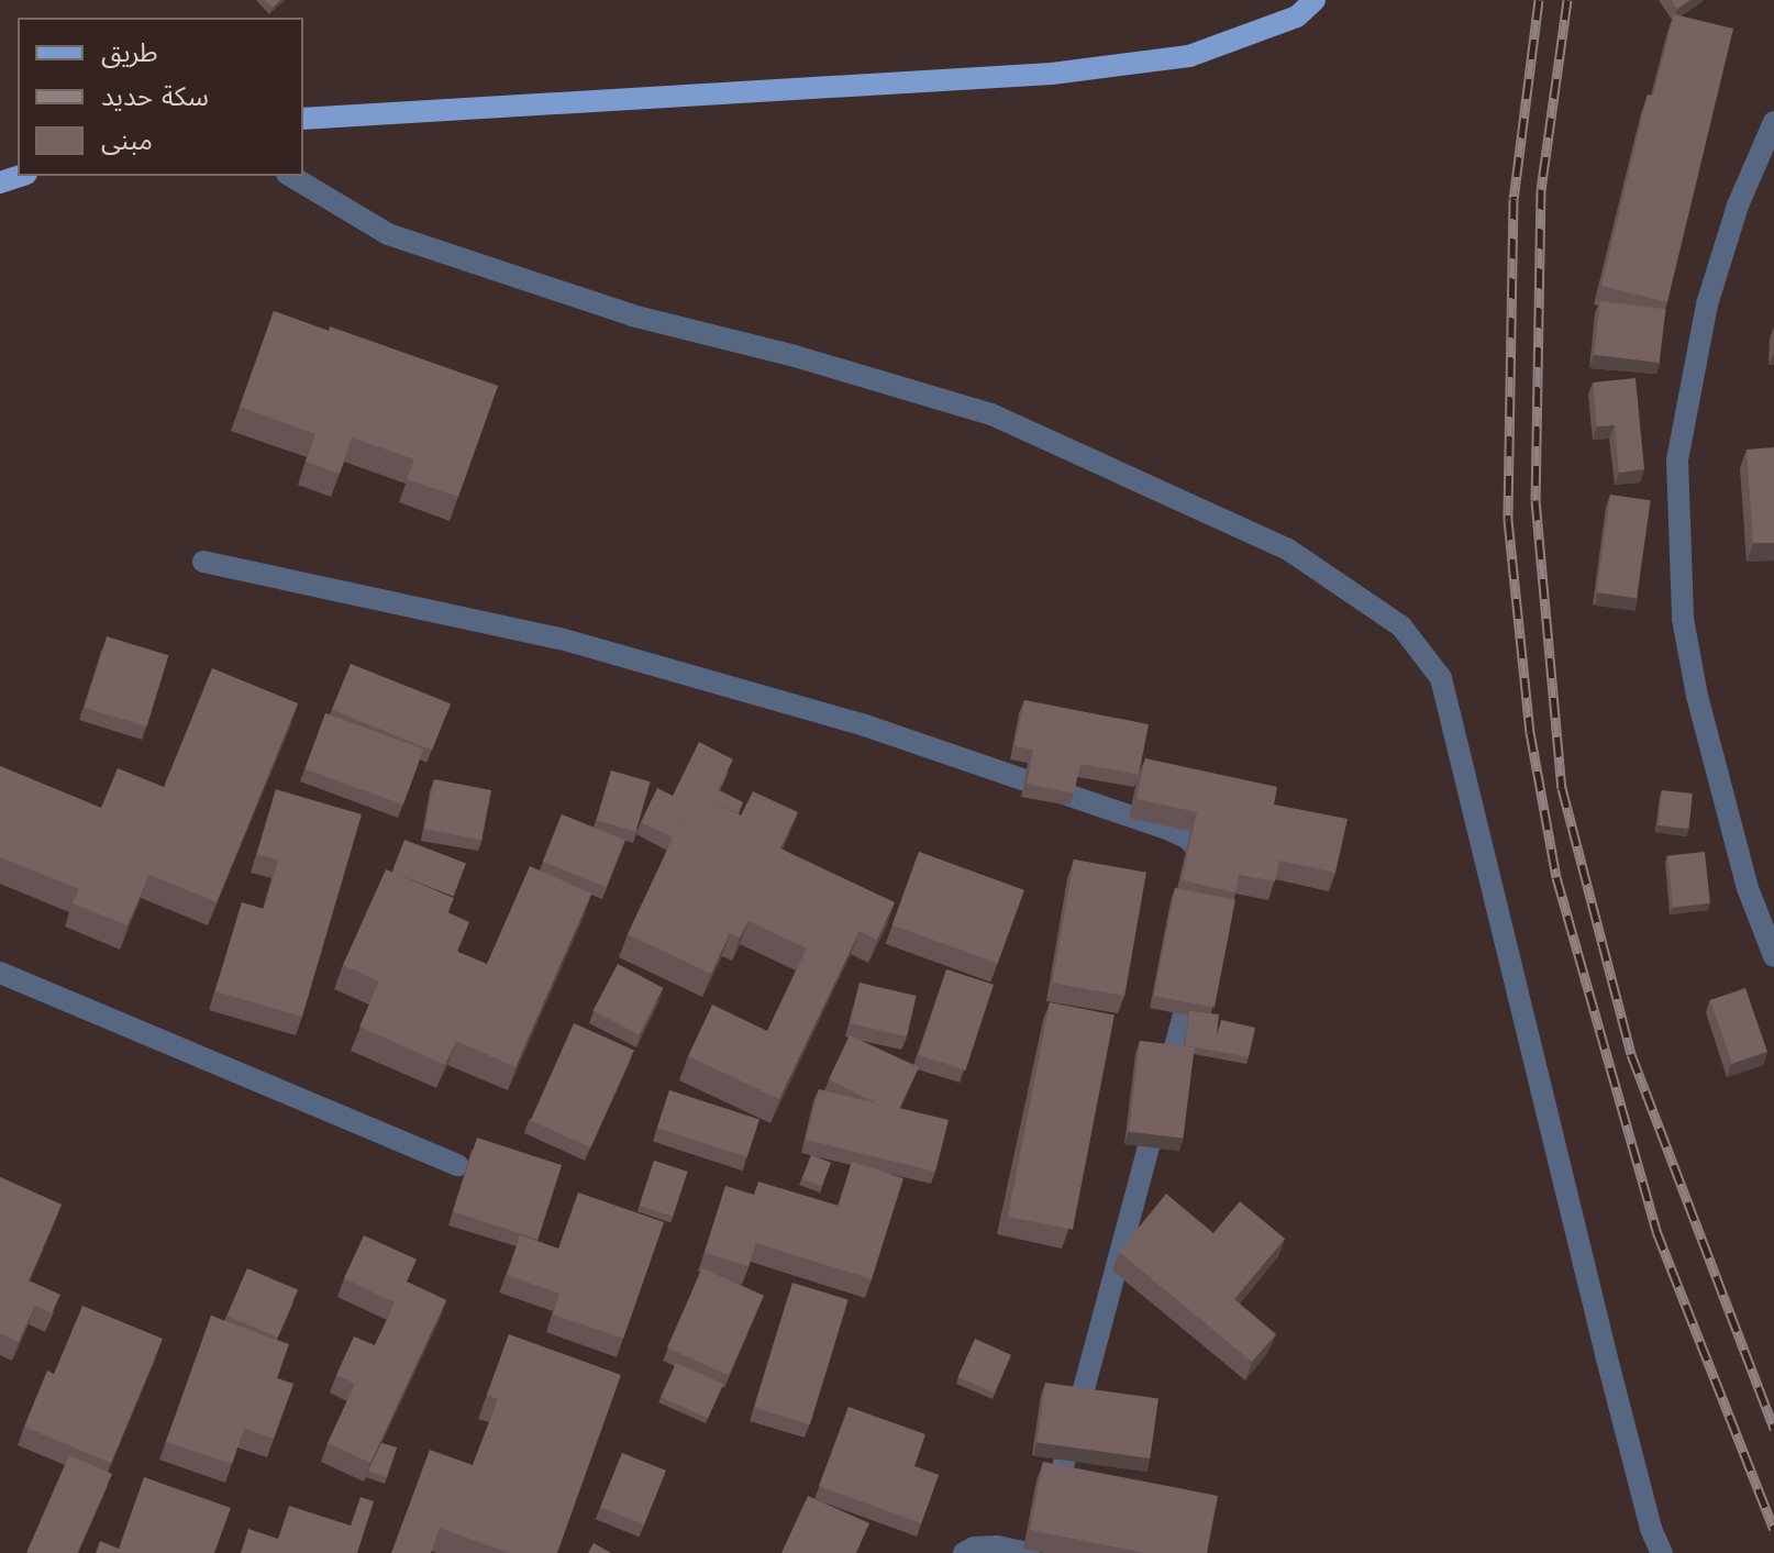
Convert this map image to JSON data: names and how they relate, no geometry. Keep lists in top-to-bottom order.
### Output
{
  "legend": ["طريق", "سكة حديد", "مبنى"]
}
